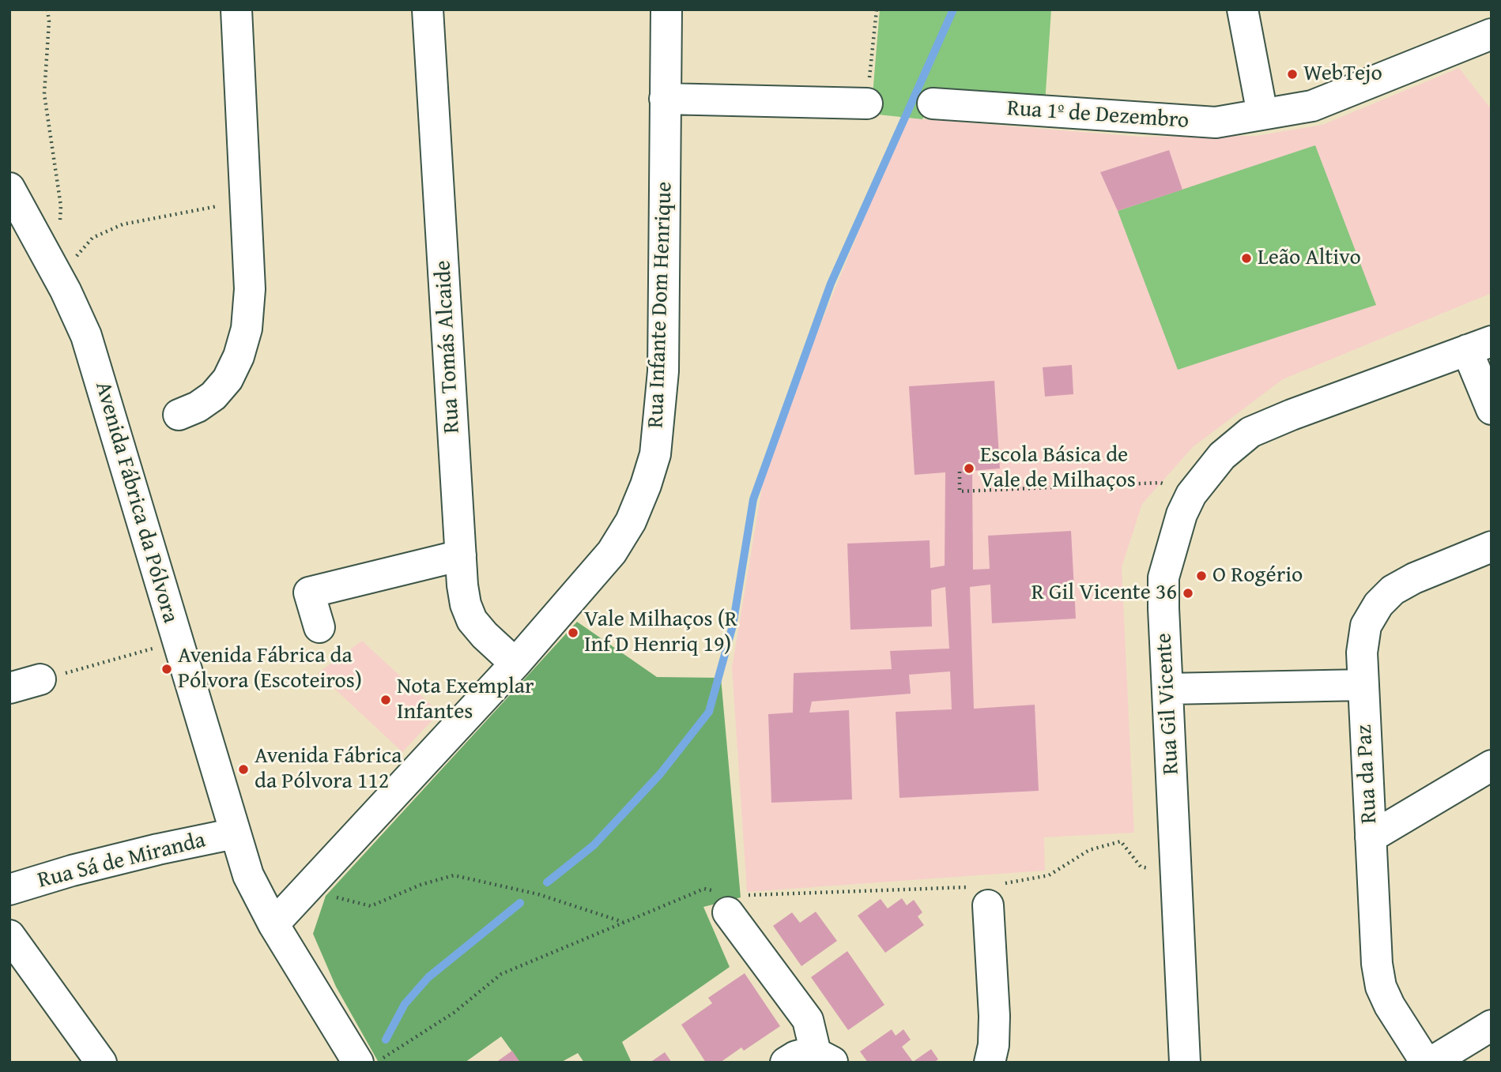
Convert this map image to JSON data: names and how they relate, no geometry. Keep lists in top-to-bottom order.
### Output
{
  "streets": {
    "street": [
      "Rua 1º de Dezembro",
      "Rua Infante Dom Henrique",
      "Rua Tomás Alcaide",
      "Avenida Fábrica da Pólvora",
      "Rua Gil Vicente",
      "Rua da Paz",
      "Rua Sá de Miranda"
    ]
  },
  "crossings": [
    ["Rua Infante Dom Henrique", "Rua Tomás Alcaide"],
    ["Rua Infante Dom Henrique", "Avenida Fábrica da Pólvora"],
    ["Avenida Fábrica da Pólvora", "Rua Sá de Miranda"]
  ],
  "places": [
    "WebTejo",
    "Leão Altivo",
    "Escola Básica de Vale de Milhaços",
    "O Rogério",
    "R Gil Vicente 36",
    "Vale Milhaços (R Inf D Henriq 19)",
    "Avenida Fábrica da Pólvora (Escoteiros)",
    "Nota Exemplar Infantes",
    "Avenida Fábrica da Pólvora 112"
  ]
}
